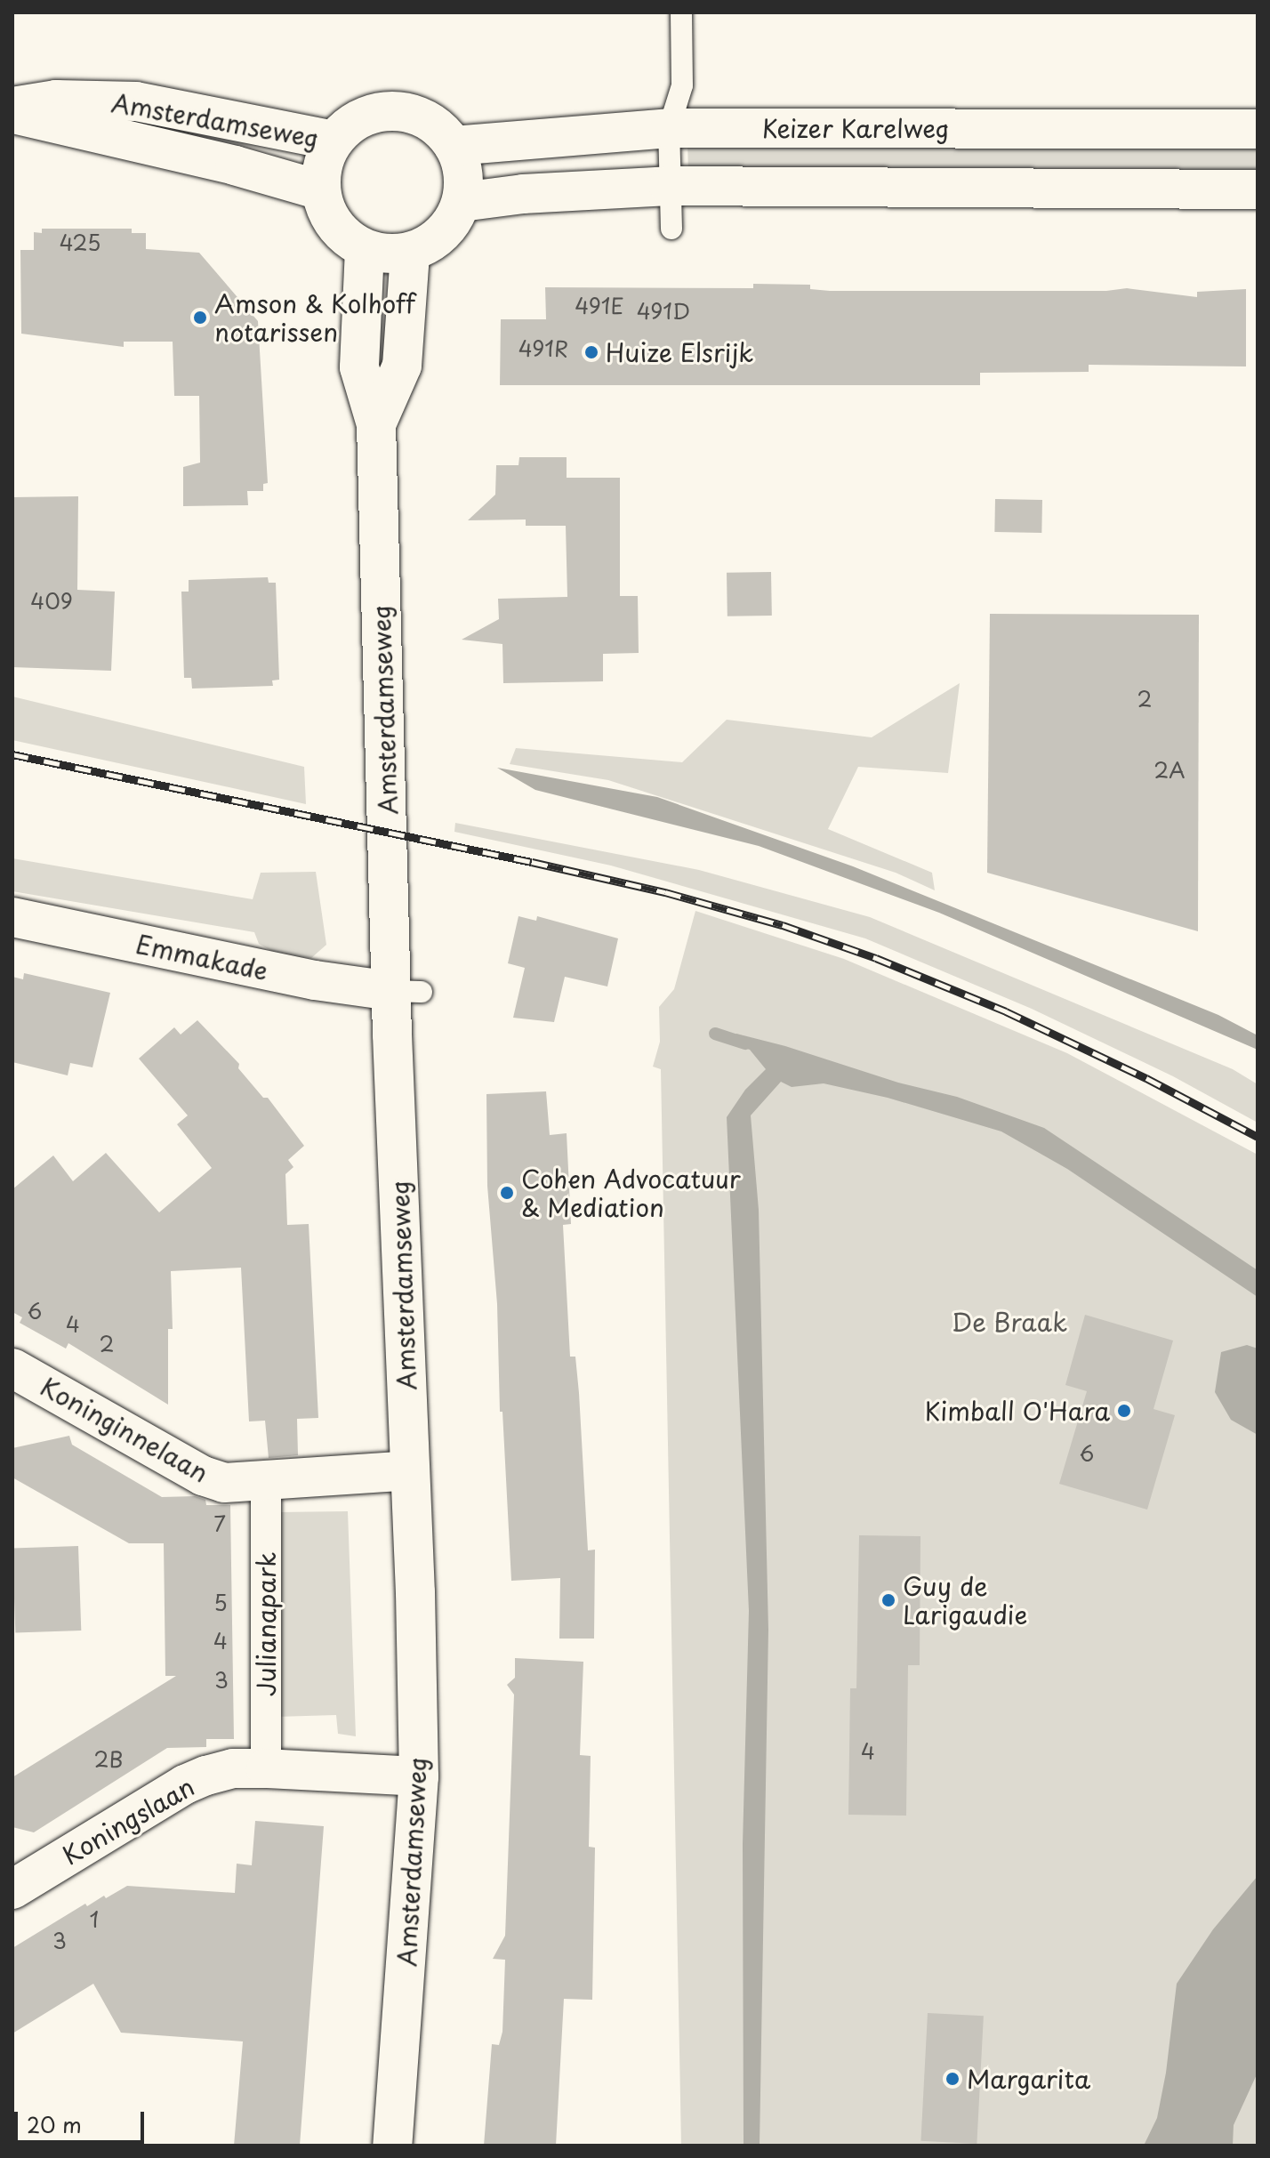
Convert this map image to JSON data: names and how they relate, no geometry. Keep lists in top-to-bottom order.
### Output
{
  "streets": {
    "main road": [
      "Amsterdamseweg",
      "Keizer Karelweg",
      "Emmakade",
      "Koninginnelaan",
      "Koningslaan"
    ],
    "street": ["Julianapark"]
  },
  "crossings": [
    ["Amsterdamseweg", "Keizer Karelweg"],
    ["Amsterdamseweg", "Emmakade"],
    ["Amsterdamseweg", "Koninginnelaan"],
    ["Amsterdamseweg", "Koningslaan"],
    ["Koninginnelaan", "Julianapark"],
    ["Julianapark", "Koningslaan"]
  ],
  "parks": ["De Braak"],
  "places": [
    "Amson & Kolhoff notarissen",
    "Huize Elsrijk",
    "Cohen Advocatuur & Mediation",
    "Kimball O'Hara",
    "Guy de Larigaudie",
    "Margarita"
  ],
  "house_numbers": [
    "425",
    "491E",
    "491D",
    "491R",
    "409",
    "2",
    "2A",
    "6",
    "4",
    "2",
    "6",
    "7",
    "5",
    "4",
    "3",
    "4",
    "2B",
    "1",
    "3"
  ],
  "scale_bar": "20 m"
}
